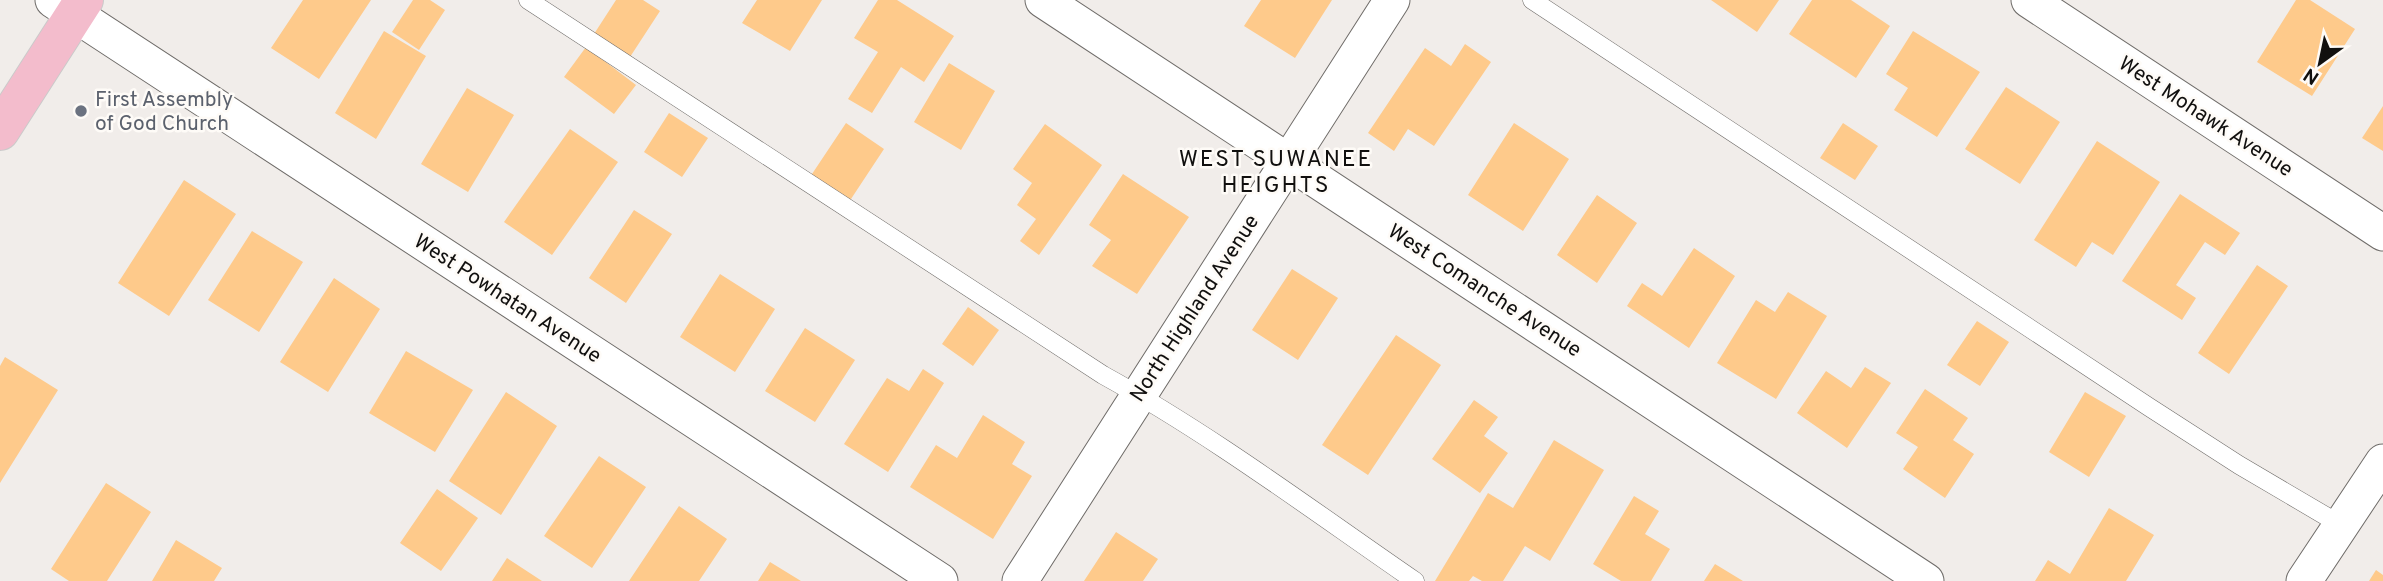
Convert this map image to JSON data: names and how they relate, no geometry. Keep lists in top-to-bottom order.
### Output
{
  "streets": {
    "street": [
      "West Mohawk Avenue",
      "West Comanche Avenue",
      "West Powhatan Avenue",
      "North Highland Avenue"
    ]
  },
  "crossings": [
    ["West Comanche Avenue", "North Highland Avenue"]
  ],
  "districts": ["WEST SUWANEE HEIGHTS"],
  "places": ["First Assembly of God Church"],
  "north": "bottom left"
}
